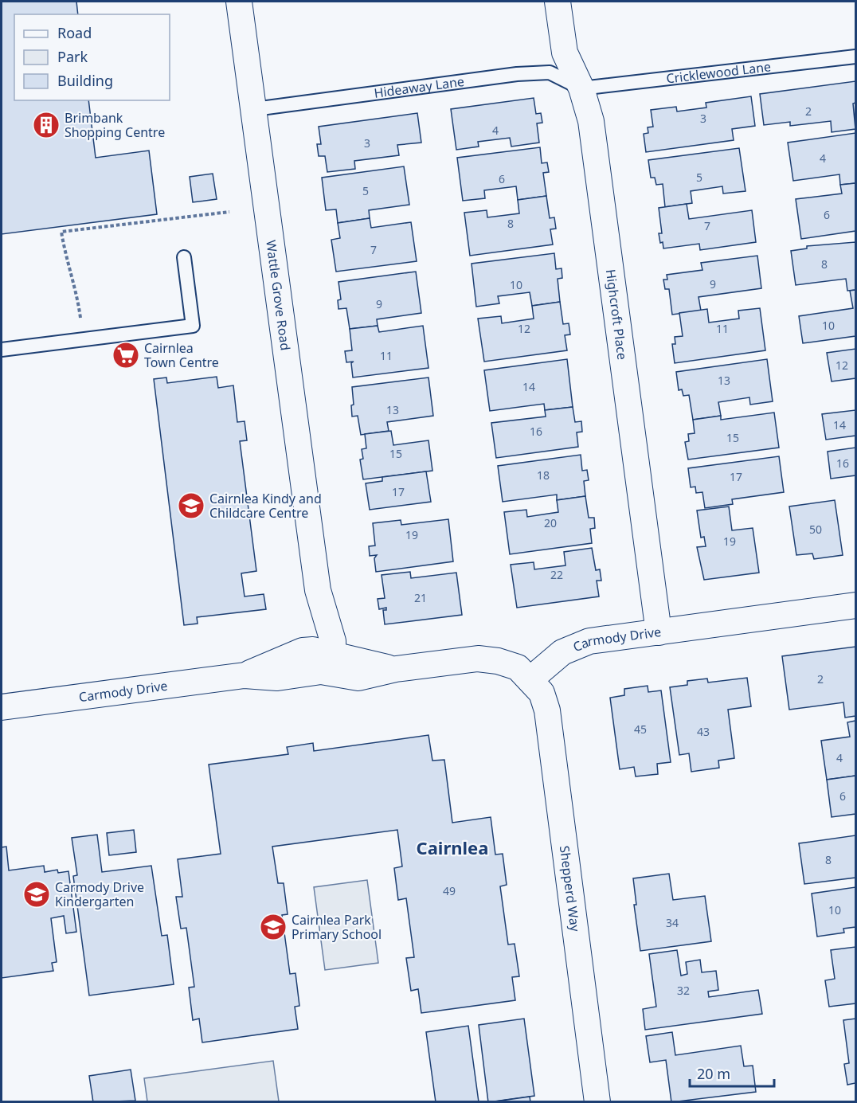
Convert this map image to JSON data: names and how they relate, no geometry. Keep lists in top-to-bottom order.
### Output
{
  "streets": {
    "street": [
      "Wattle Grove Road",
      "Highcroft Place",
      "Carmody Drive",
      "Shepperd Way"
    ],
    "lane": ["Cricklewood Lane", "Hideaway Lane"]
  },
  "crossings": [
    ["Cricklewood Lane", "Hideaway Lane"],
    ["Cricklewood Lane", "Highcroft Place"],
    ["Hideaway Lane", "Wattle Grove Road"],
    ["Hideaway Lane", "Highcroft Place"],
    ["Wattle Grove Road", "Carmody Drive"],
    ["Highcroft Place", "Carmody Drive"],
    ["Carmody Drive", "Shepperd Way"]
  ],
  "districts": ["Cairnlea"],
  "places": {
    "building": ["Brimbank Shopping Centre"],
    "supermarket": ["Cairnlea Town Centre"],
    "school or university": ["Cairnlea Kindy and Childcare Centre", "Carmody Drive Kindergarten", "Cairnlea Park Primary School"]
  },
  "house_numbers": [
    "2",
    "3",
    "4",
    "3",
    "4",
    "5",
    "6",
    "5",
    "6",
    "8",
    "7",
    "7",
    "8",
    "9",
    "10",
    "9",
    "10",
    "12",
    "11",
    "11",
    "12",
    "13",
    "14",
    "13",
    "14",
    "16",
    "15",
    "15",
    "16",
    "18",
    "17",
    "17",
    "20",
    "50",
    "19",
    "19",
    "22",
    "21",
    "2",
    "45",
    "43",
    "4",
    "6",
    "8",
    "49",
    "10",
    "34",
    "32"
  ],
  "legend": ["Road", "Park", "Building"],
  "scale_bar": "20 m"
}
